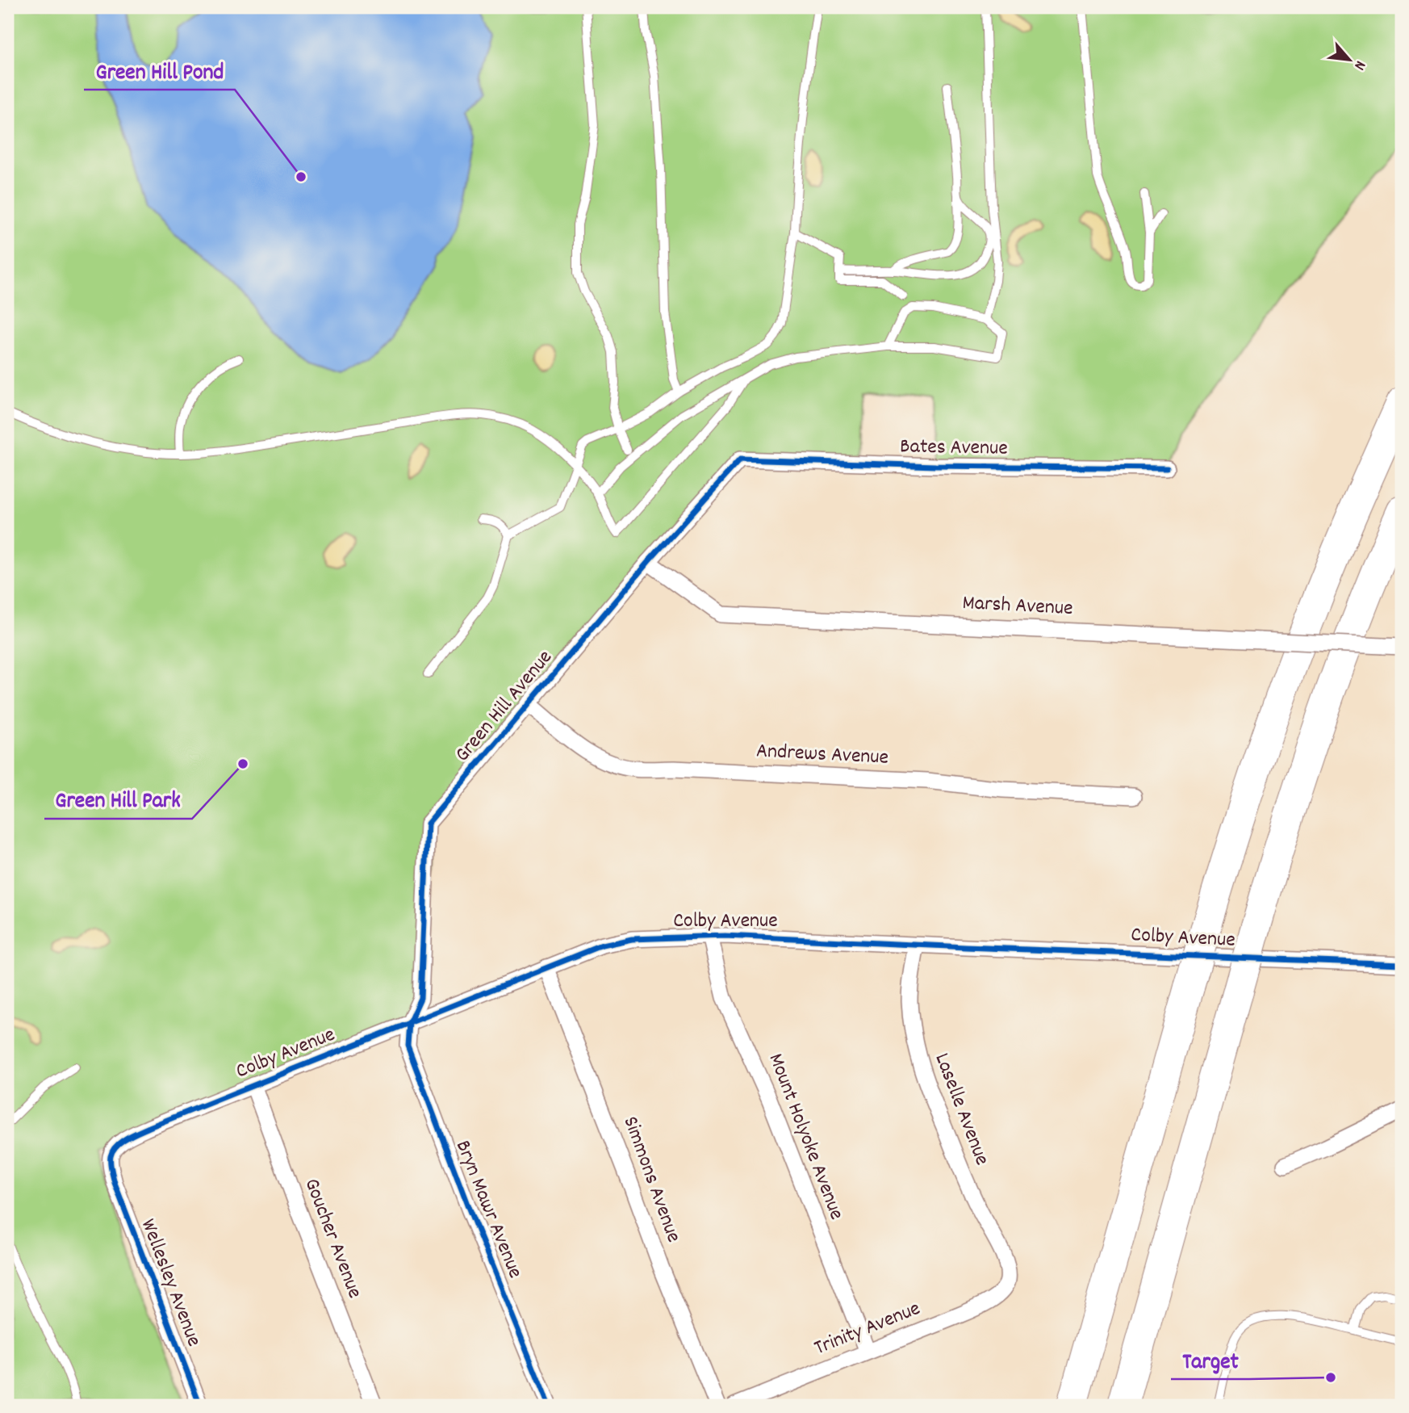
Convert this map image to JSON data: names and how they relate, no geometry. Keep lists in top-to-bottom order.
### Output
{
  "streets": {
    "street": [
      "Bates Avenue",
      "Marsh Avenue",
      "Green Hill Avenue",
      "Andrews Avenue",
      "Colby Avenue",
      "Laselle Avenue",
      "Mount Holyoke Avenue",
      "Simmons Avenue",
      "Bryn Mawr Avenue",
      "Goucher Avenue",
      "Wellesley Avenue",
      "Trinity Avenue"
    ]
  },
  "crossings": [
    ["Bates Avenue", "Green Hill Avenue"],
    ["Marsh Avenue", "Green Hill Avenue"],
    ["Green Hill Avenue", "Andrews Avenue"],
    ["Green Hill Avenue", "Colby Avenue"],
    ["Green Hill Avenue", "Bryn Mawr Avenue"],
    ["Colby Avenue", "Laselle Avenue"],
    ["Colby Avenue", "Mount Holyoke Avenue"],
    ["Colby Avenue", "Simmons Avenue"],
    ["Colby Avenue", "Bryn Mawr Avenue"],
    ["Colby Avenue", "Goucher Avenue"],
    ["Colby Avenue", "Wellesley Avenue"],
    ["Laselle Avenue", "Trinity Avenue"],
    ["Mount Holyoke Avenue", "Trinity Avenue"]
  ],
  "places": ["Green Hill Pond", "Green Hill Park", "Target"],
  "north": "bottom right"
}
